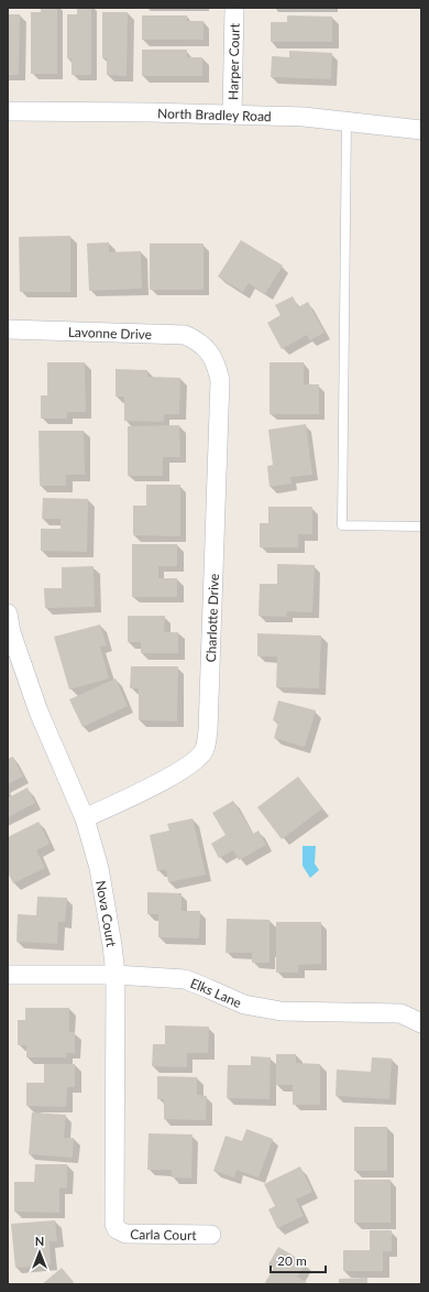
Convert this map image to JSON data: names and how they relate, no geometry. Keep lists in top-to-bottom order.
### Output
{
  "streets": {
    "street": [
      "Harper Court",
      "North Bradley Road",
      "Lavonne Drive",
      "Charlotte Drive",
      "Nova Court",
      "Elks Lane",
      "Carla Court"
    ]
  },
  "crossings": [
    ["Harper Court", "North Bradley Road"],
    ["Lavonne Drive", "Charlotte Drive"],
    ["Charlotte Drive", "Nova Court"],
    ["Nova Court", "Elks Lane"],
    ["Nova Court", "Carla Court"]
  ],
  "scale_bar": "20 m",
  "north": "top"
}
